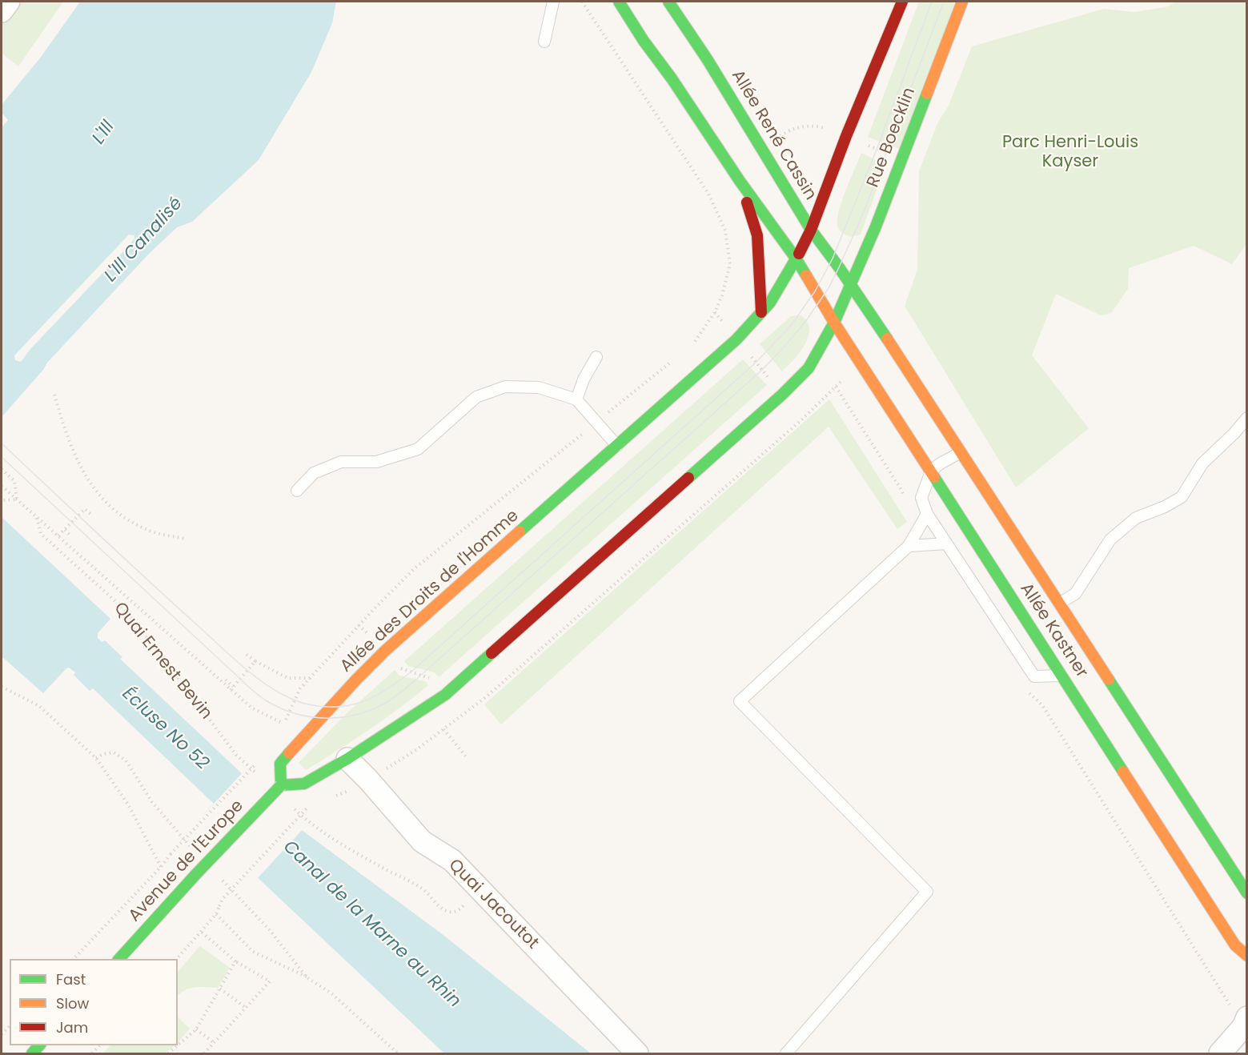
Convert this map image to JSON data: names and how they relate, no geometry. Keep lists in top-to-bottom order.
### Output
{
  "streets": {
    "main road": [
      "Allée René Cassin",
      "Rue Boecklin",
      "Allée des Droits de l'Homme",
      "Allée Kastner",
      "Avenue de l'Europe"
    ],
    "street": ["Quai Jacoutot"],
    "path": ["Quai Ernest Bevin"]
  },
  "crossings": [
    ["Allée René Cassin", "Rue Boecklin"],
    ["Allée René Cassin", "Allée des Droits de l'Homme"],
    ["Allée René Cassin", "Allée Kastner"],
    ["Rue Boecklin", "Allée Kastner"],
    ["Allée des Droits de l'Homme", "Avenue de l'Europe"]
  ],
  "water": [
    "L'Ill",
    "L'Ill Canalisé",
    "Écluse No 52",
    "Canal de la Marne au Rhin"
  ],
  "parks": ["Parc Henri-Louis Kayser"],
  "legend": ["Fast", "Slow", "Jam"]
}
